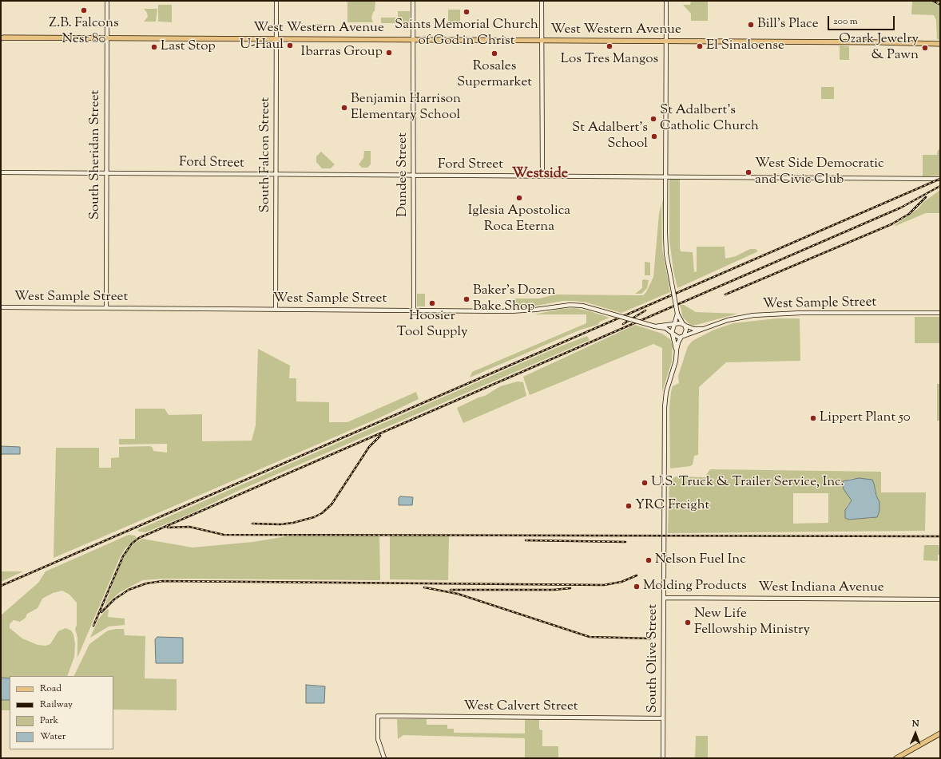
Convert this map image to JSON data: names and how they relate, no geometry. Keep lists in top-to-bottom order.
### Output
{
  "streets": {
    "main road": ["West Western Avenue"],
    "street": [
      "South Sheridan Street",
      "South Falcon Street",
      "Ford Street",
      "Dundee Street",
      "West Sample Street",
      "West Indiana Avenue",
      "South Olive Street",
      "West Calvert Street"
    ]
  },
  "crossings": [
    ["West Western Avenue", "South Sheridan Street"],
    ["West Western Avenue", "South Falcon Street"],
    ["West Western Avenue", "Dundee Street"],
    ["South Sheridan Street", "Ford Street"],
    ["South Sheridan Street", "West Sample Street"],
    ["South Falcon Street", "Ford Street"],
    ["South Falcon Street", "West Sample Street"],
    ["Ford Street", "Dundee Street"],
    ["Dundee Street", "West Sample Street"],
    ["West Sample Street", "South Olive Street"],
    ["West Indiana Avenue", "South Olive Street"],
    ["South Olive Street", "West Calvert Street"]
  ],
  "districts": ["Westside"],
  "places": [
    "Z.B. Falcons Nest 80",
    "Saints Memorial Church of God in Christ",
    "Bill's Place",
    "U-Haul",
    "Los Tres Mangos",
    "El Sinaloense",
    "Last Stop",
    "Ozark Jewelry & Pawn",
    "Ibarras Group",
    "Rosales Supermarket",
    "Benjamin Harrison Elementary School",
    "St Adalbert's Catholic Church",
    "St Adalbert's School",
    "West Side Democratic and Civic Club",
    "Iglesia Apostolica Roca Eterna",
    "Baker's Dozen Bake Shop",
    "Hoosier Tool Supply",
    "Lippert Plant 50",
    "U.S. Truck & Trailer Service, Inc.",
    "YRC Freight",
    "Nelson Fuel Inc",
    "Molding Products",
    "New Life Fellowship Ministry"
  ],
  "legend": [
    "Road",
    "Railway",
    "Park",
    "Water"
  ],
  "scale_bar": "200 m",
  "north": "top"
}
